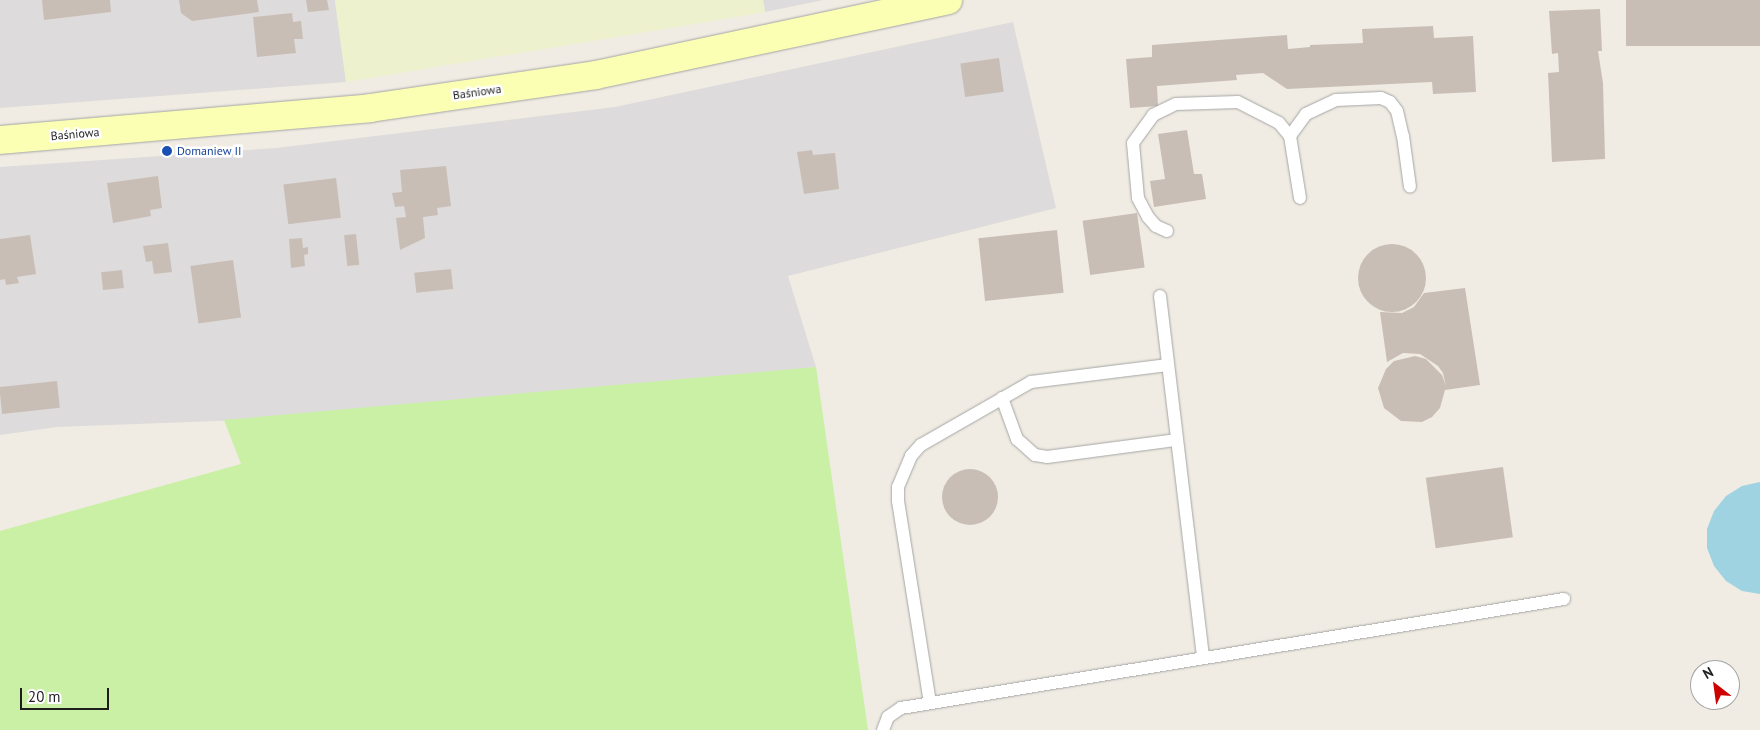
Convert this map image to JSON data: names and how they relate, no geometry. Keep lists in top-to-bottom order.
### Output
{
  "streets": {
    "main road": ["Baśniowa"]
  },
  "places": ["Domaniew II"],
  "scale_bar": "20 m",
  "north": "top left"
}
